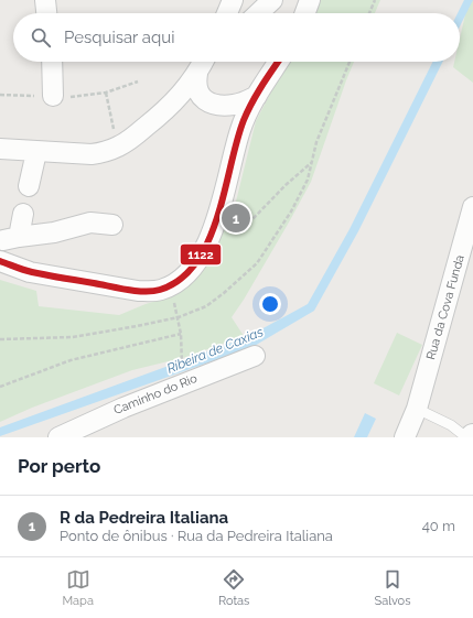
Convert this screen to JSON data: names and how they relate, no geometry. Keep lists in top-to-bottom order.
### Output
{
  "streets": {
    "street": ["Rua da Cova Funda", "Caminho do Rio"]
  },
  "water": ["Ribeira de Caxias"],
  "lines": ["transit line 1122"],
  "page": {
    "search": "Pesquisar aqui",
    "pins": "1",
    "heading": "Por perto",
    "list": [
      {
        "mark": "1",
        "name": "R da Pedreira Italiana",
        "note": "Ponto de ônibus · Rua da Pedreira Italiana",
        "value": "40 m"
      }
    ],
    "nav": ["Mapa", "Rotas", "Salvos"]
  }
}
